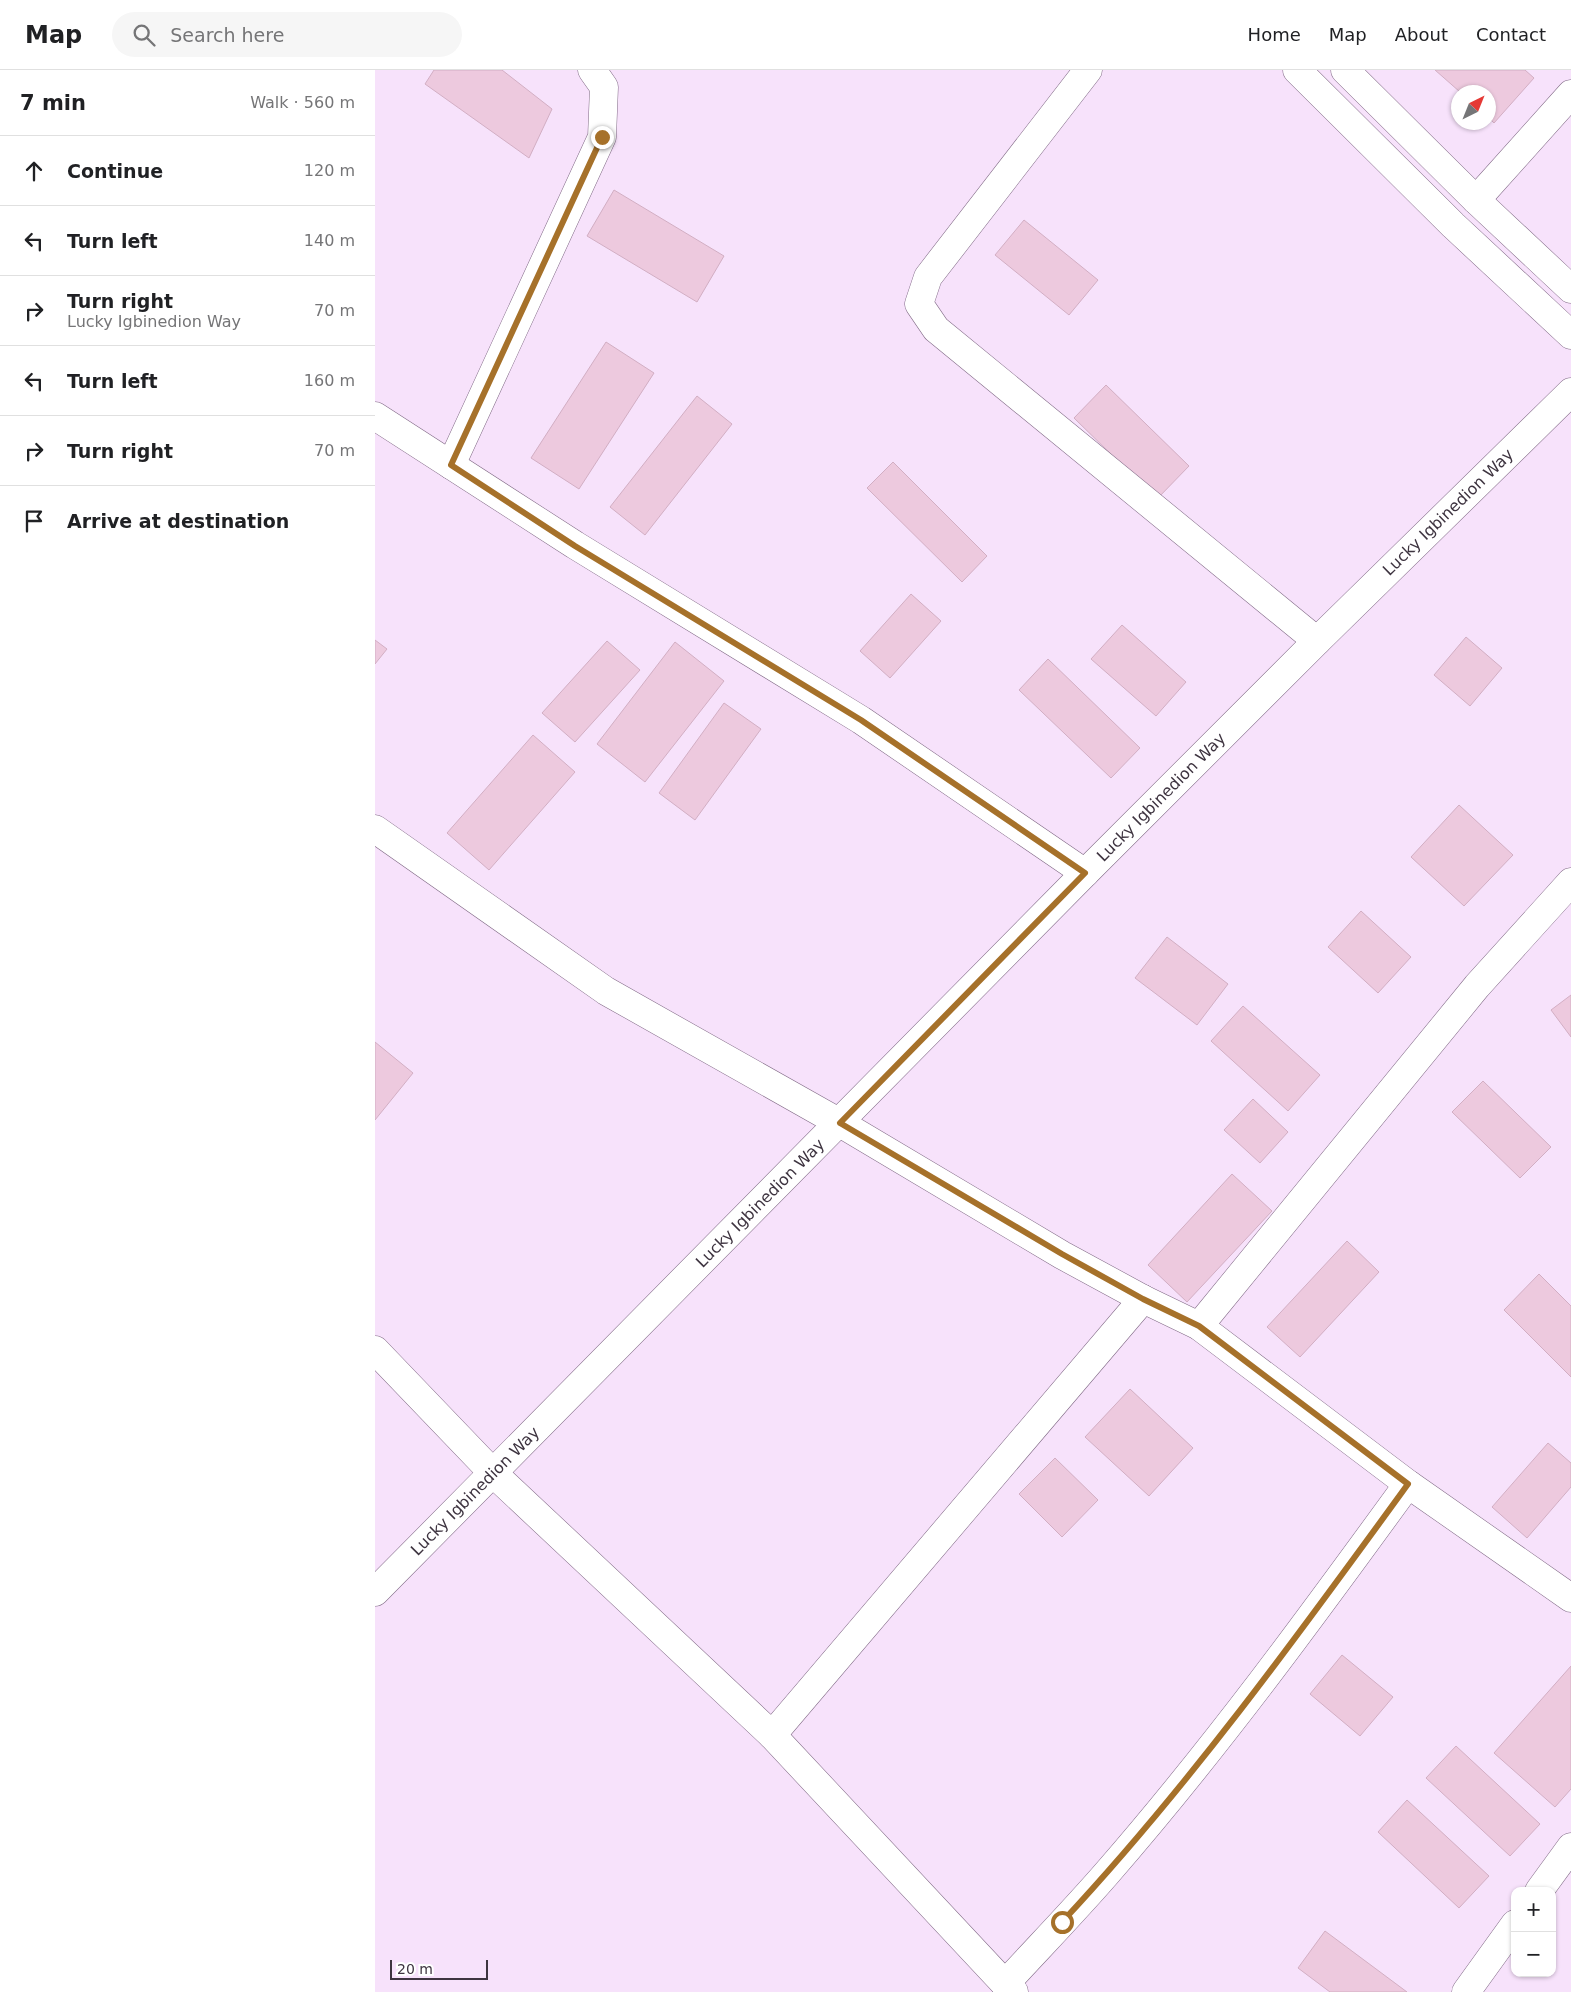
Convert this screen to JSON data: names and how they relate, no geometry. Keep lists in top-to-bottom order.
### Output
{
  "streets": {
    "street": ["Lucky Igbinedion Way"]
  },
  "scale_bar": "20 m",
  "north": "top right",
  "page": {
    "header": "Map",
    "search": "Search here",
    "nav": [
      "Home",
      "Map",
      "About",
      "Contact"
    ],
    "heading": ["7 min", "Walk · 560 m"],
    "list": [
      ["Continue", "120 m"],
      ["Turn left", "140 m"],
      ["Turn right", "Lucky Igbinedion Way", "70 m"],
      ["Turn left", "160 m"],
      ["Turn right", "70 m"],
      "Arrive at destination"
    ],
    "map_buttons": ["+", "−"],
    "scale": "20 m"
  }
}
